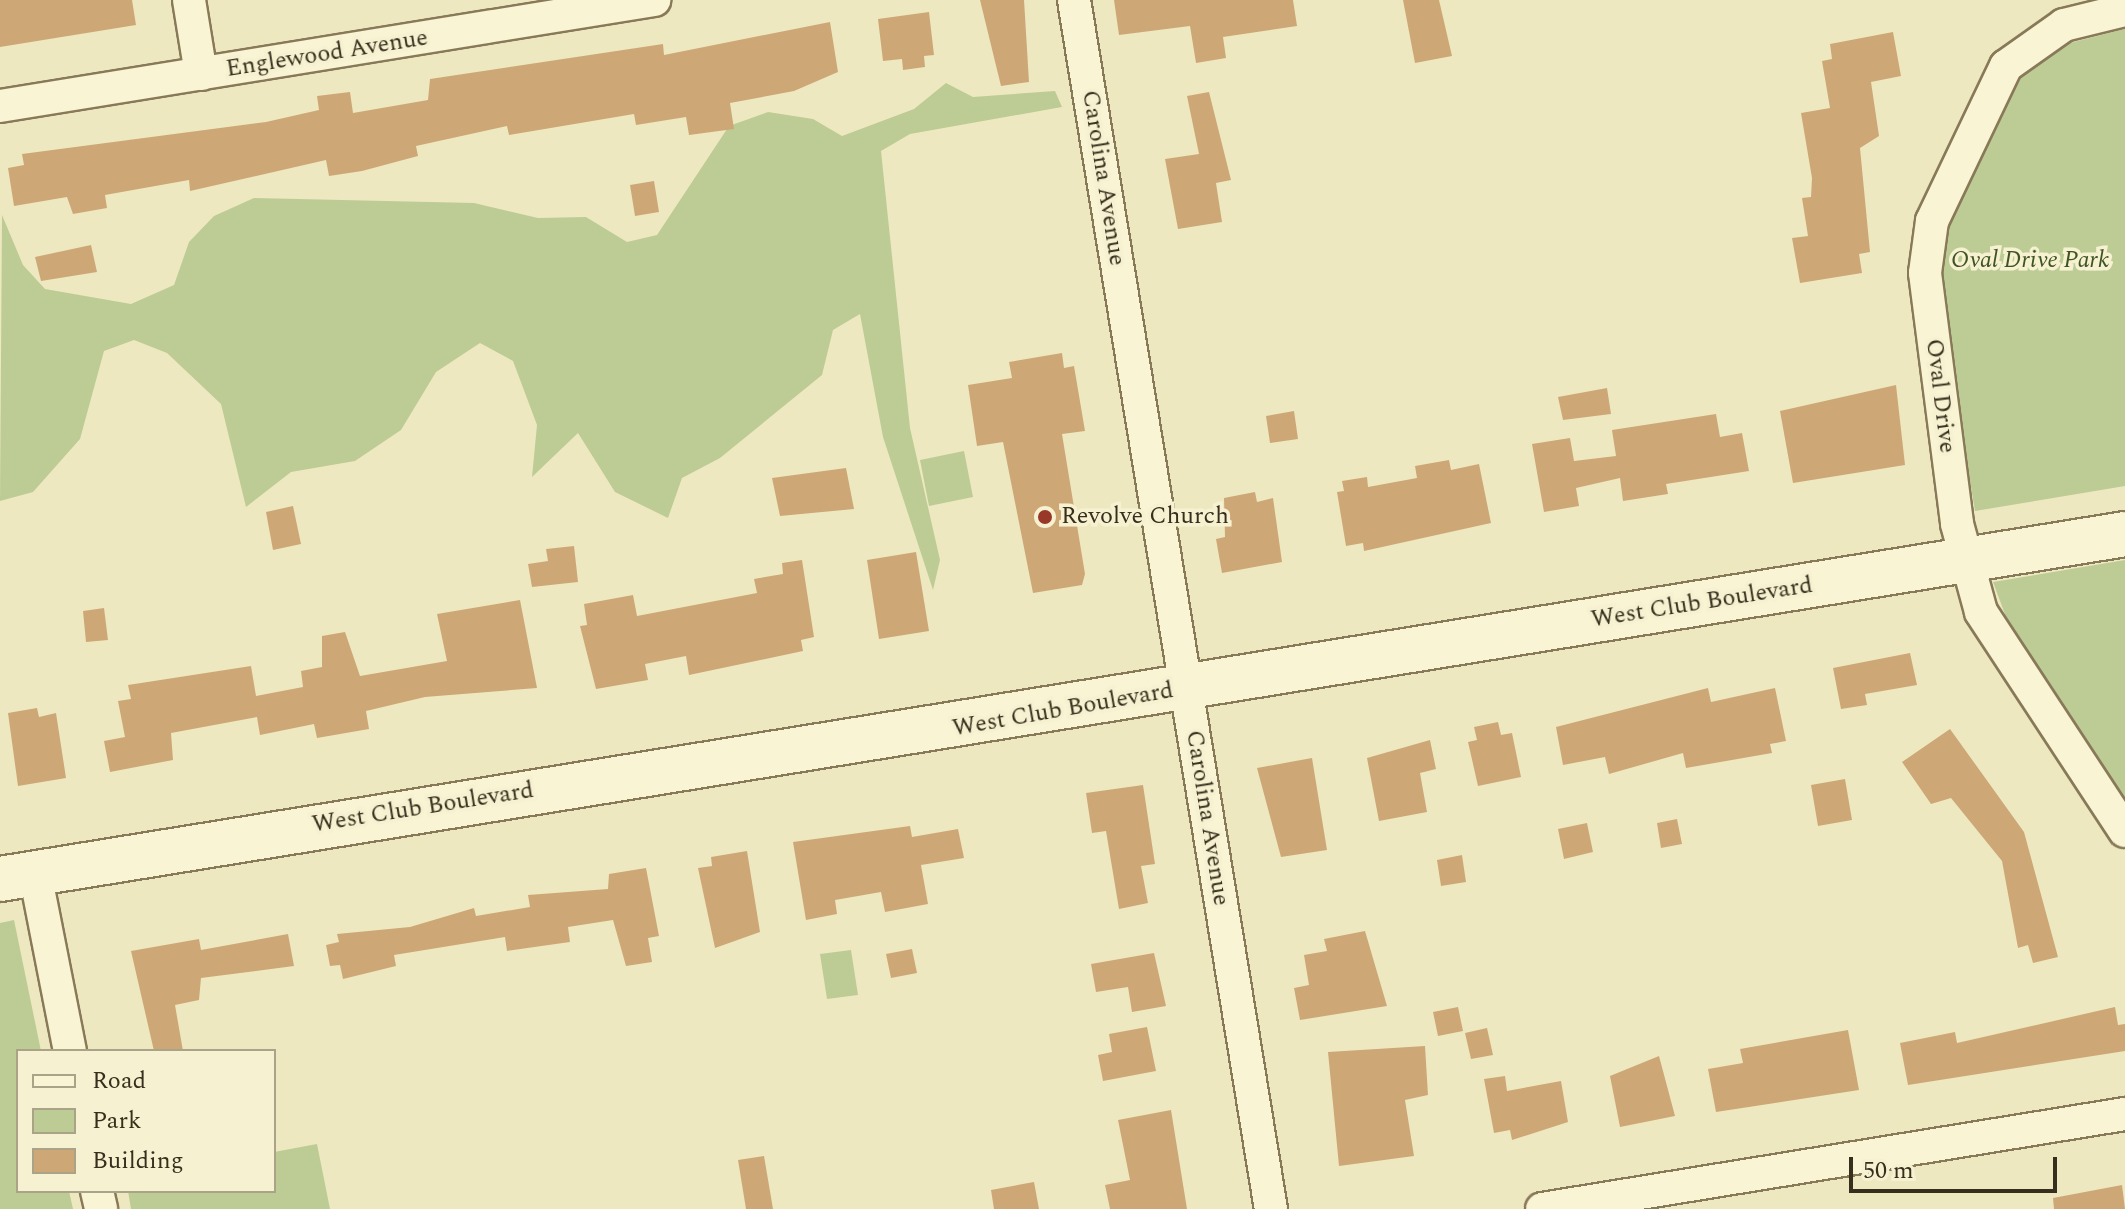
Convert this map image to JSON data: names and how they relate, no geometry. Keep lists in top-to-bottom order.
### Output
{
  "streets": {
    "street": [
      "Englewood Avenue",
      "Carolina Avenue",
      "Oval Drive",
      "West Club Boulevard"
    ]
  },
  "crossings": [
    ["Carolina Avenue", "West Club Boulevard"],
    ["Oval Drive", "West Club Boulevard"]
  ],
  "parks": ["Oval Drive Park"],
  "places": ["Revolve Church"],
  "legend": ["Road", "Park", "Building"],
  "scale_bar": "50 m"
}
